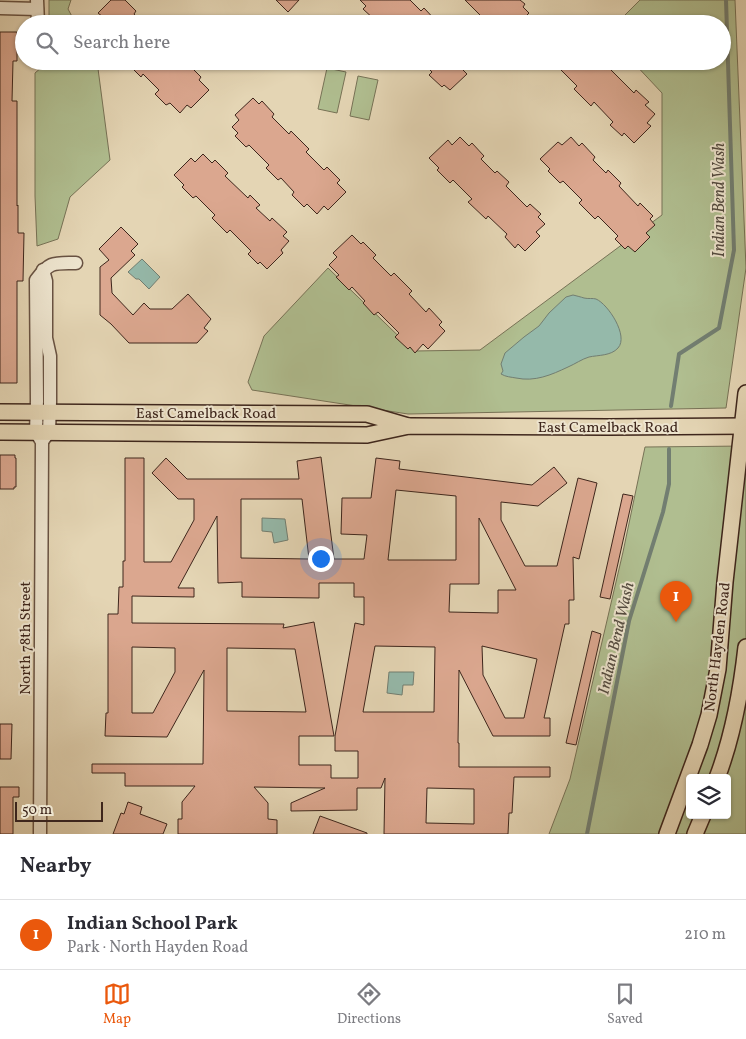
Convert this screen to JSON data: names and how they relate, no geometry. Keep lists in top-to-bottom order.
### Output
{
  "streets": {
    "main road": ["East Camelback Road", "North Hayden Road"],
    "street": ["North 78th Street"]
  },
  "crossings": [
    ["East Camelback Road", "North 78th Street"],
    ["East Camelback Road", "North Hayden Road"]
  ],
  "water": ["Indian Bend Wash"],
  "scale_bar": "50 m",
  "page": {
    "search": "Search here",
    "pins": "1",
    "scale": "50 m",
    "heading": "Nearby",
    "list": [
      {
        "mark": "1",
        "name": "Indian School Park",
        "note": "Park · North Hayden Road",
        "value": "210 m"
      }
    ],
    "nav": ["Map", "Directions", "Saved"]
  }
}
